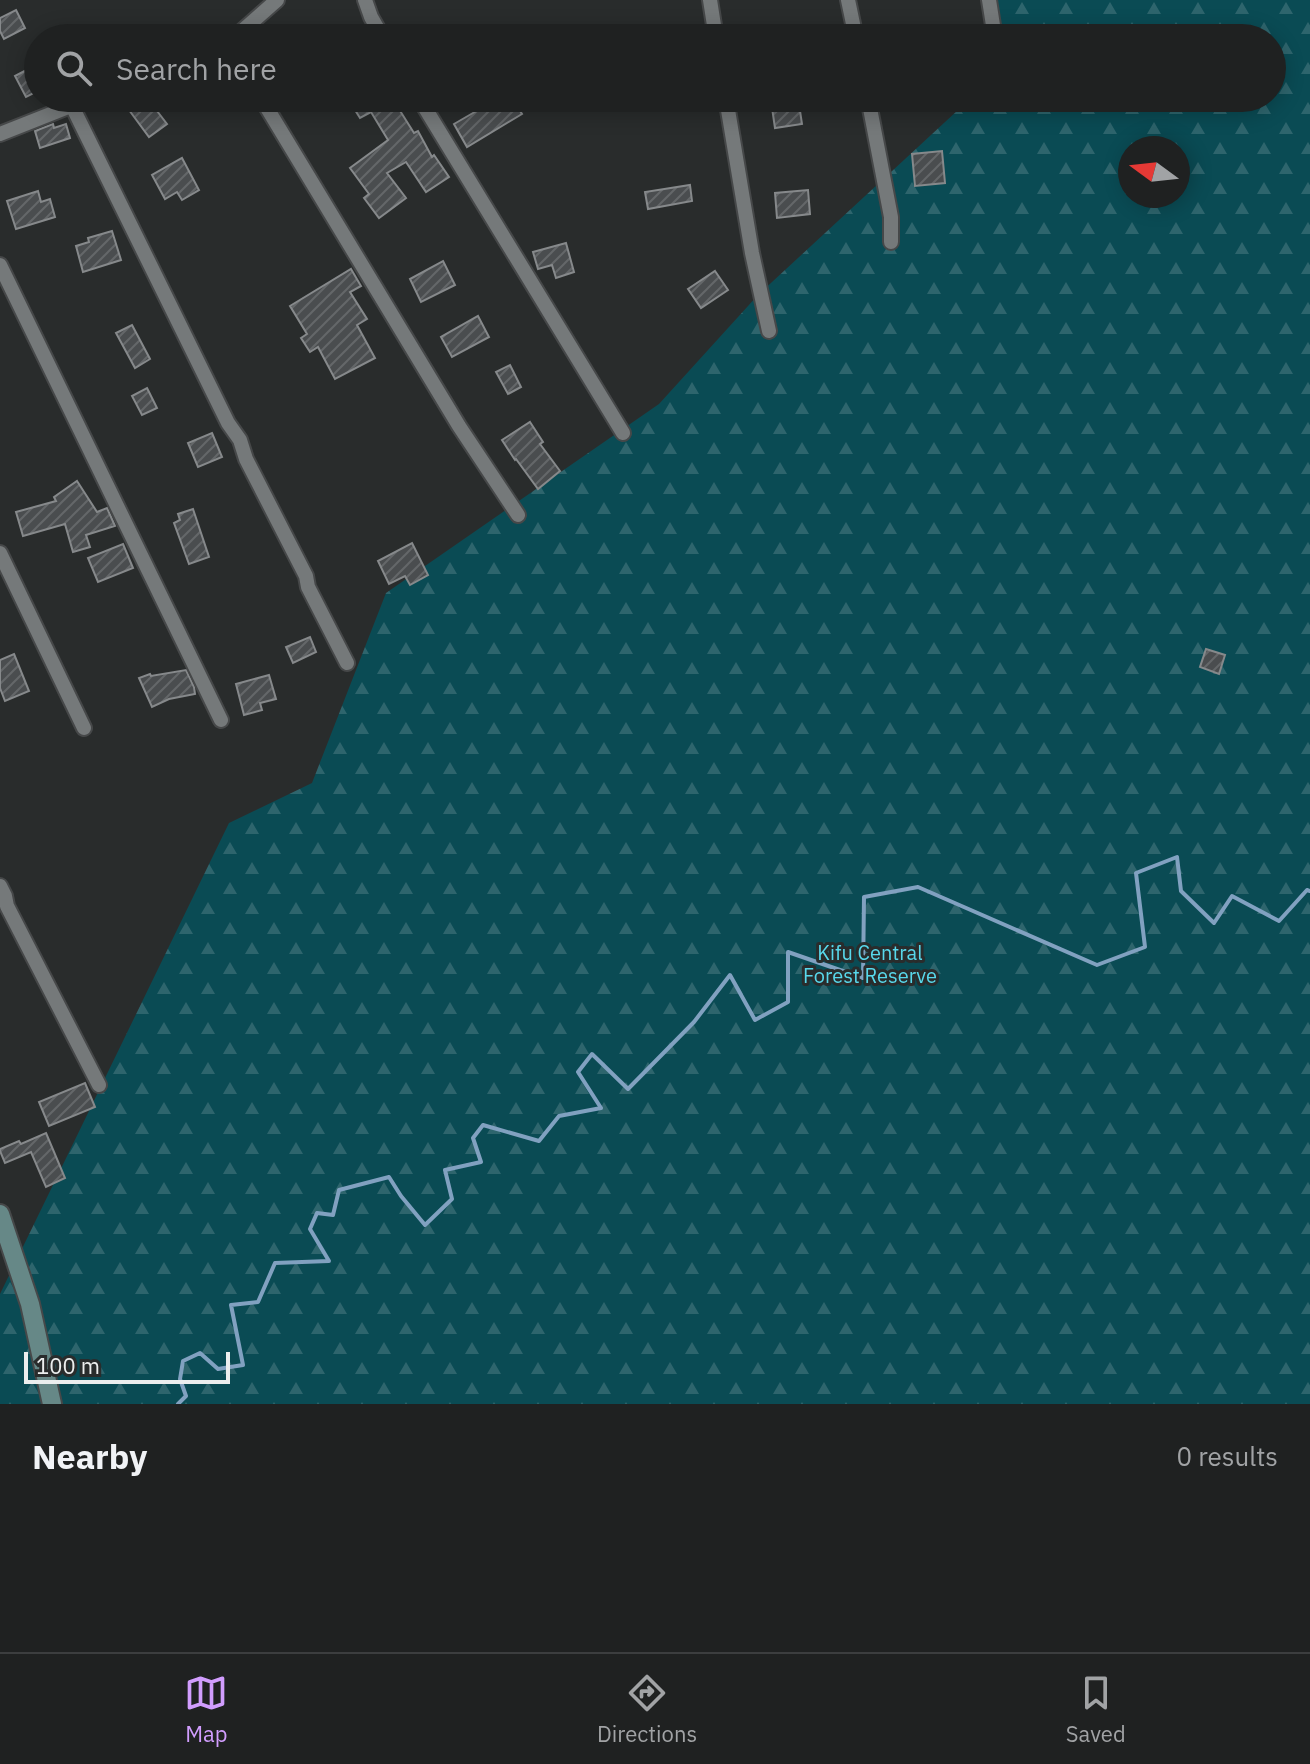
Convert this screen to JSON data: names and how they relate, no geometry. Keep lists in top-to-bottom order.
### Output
{
  "parks": ["Kifu Central Forest Reserve"],
  "scale_bar": "100 m",
  "north": "left",
  "page": {
    "search": "Search here",
    "scale": "100 m",
    "heading": ["Nearby", "0 results"],
    "nav": ["Map", "Directions", "Saved"]
  }
}
